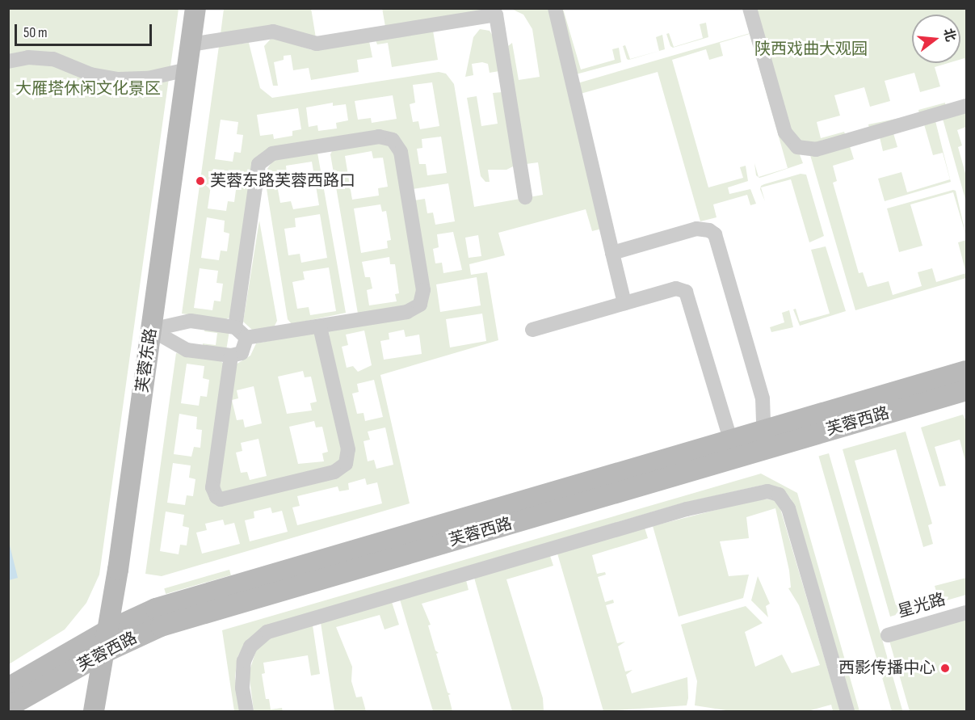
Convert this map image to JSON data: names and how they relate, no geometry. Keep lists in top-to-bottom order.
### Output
{
  "streets": {
    "main road": ["芙蓉东路", "芙蓉西路"],
    "street": ["星光路"]
  },
  "crossings": [
    ["芙蓉东路", "芙蓉西路"]
  ],
  "parks": ["陕西戏曲大观园", "大雁塔休闲文化景区"],
  "places": ["芙蓉东路芙蓉西路口", "西影传播中心"],
  "scale_bar": "50 m",
  "north": "right"
}
